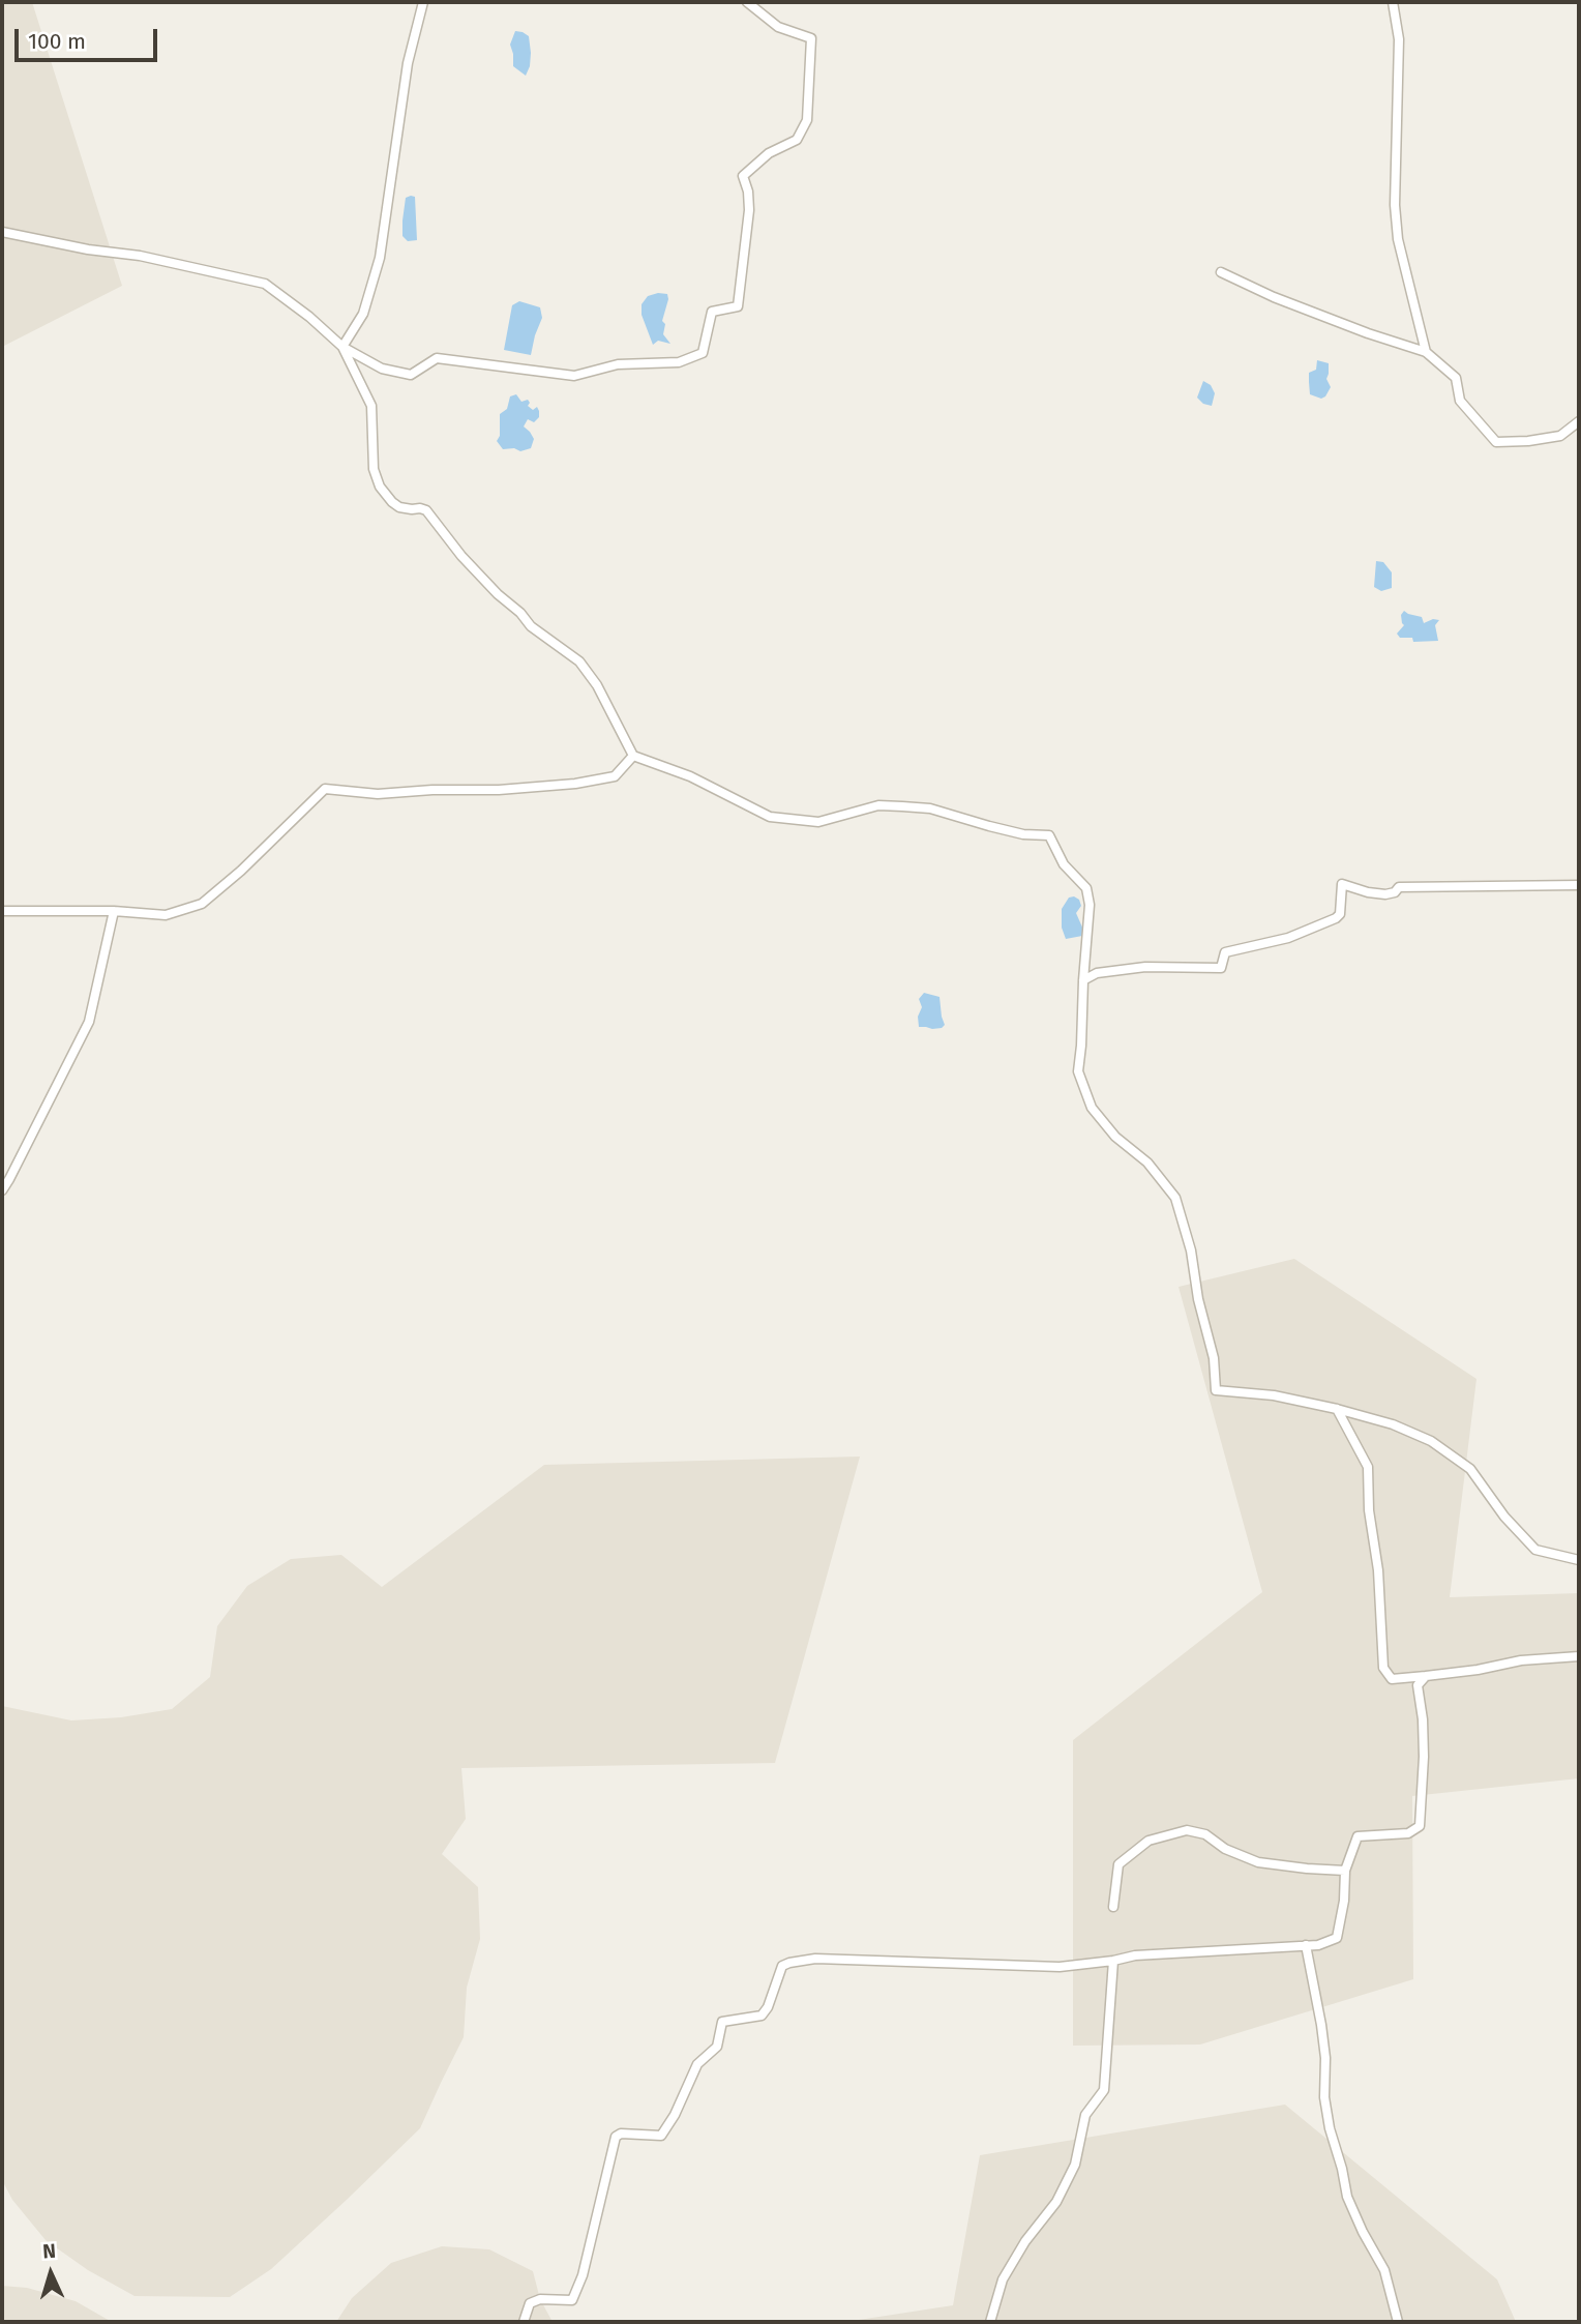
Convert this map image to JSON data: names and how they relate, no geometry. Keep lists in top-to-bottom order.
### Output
{
  "scale_bar": "100 m",
  "north": "top"
}
